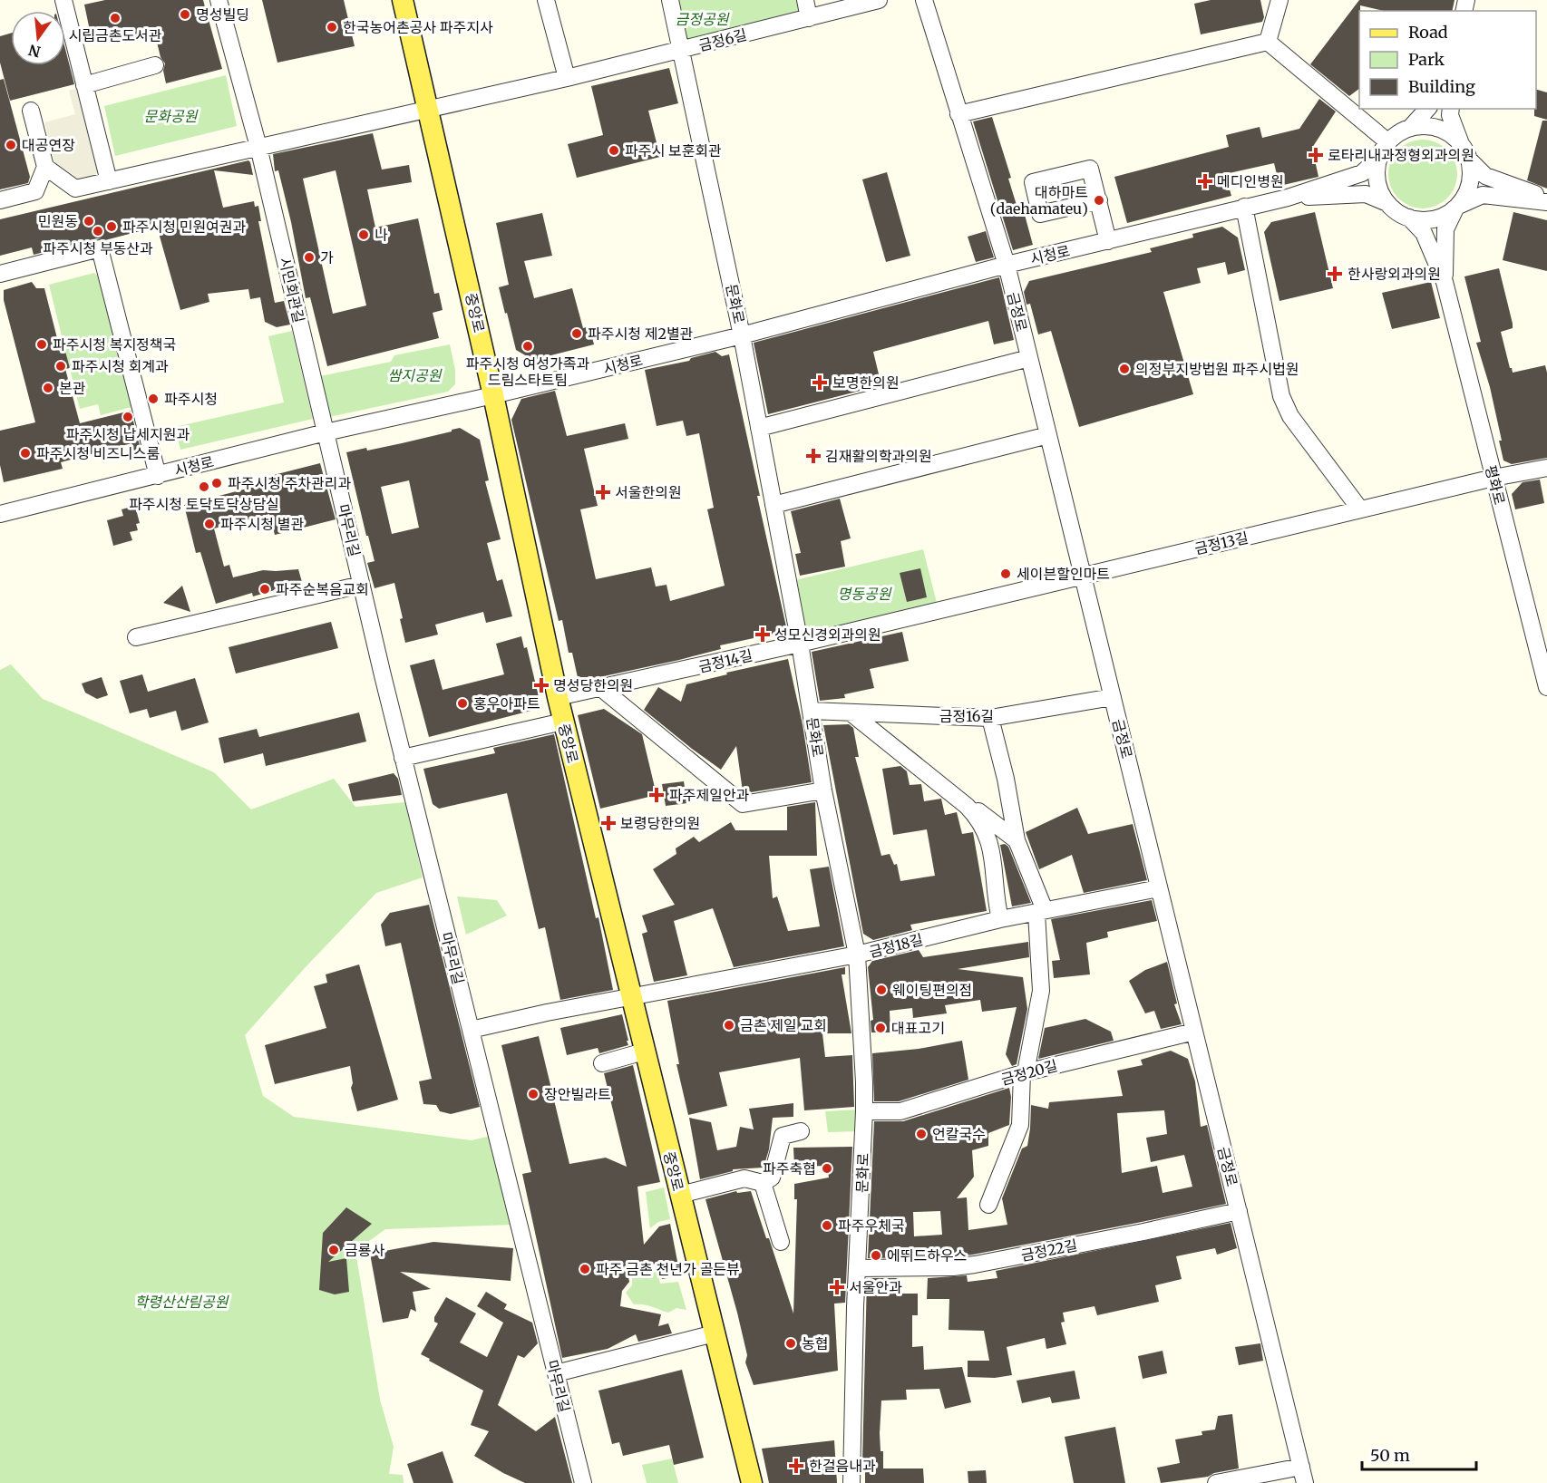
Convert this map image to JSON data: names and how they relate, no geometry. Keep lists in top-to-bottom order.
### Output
{
  "streets": {
    "main road": ["중앙로"],
    "street": [
      "금정6길",
      "시청로",
      "시민회관길",
      "문화로",
      "금정로",
      "평화로",
      "마무리길",
      "금정13길",
      "금정14길",
      "금정16길",
      "금정18길",
      "금정20길",
      "금정22길"
    ]
  },
  "crossings": [
    ["금정6길", "시민회관길"],
    ["금정6길", "문화로"],
    ["금정6길", "중앙로"],
    ["시청로", "시민회관길"],
    ["시청로", "문화로"],
    ["시청로", "금정로"],
    ["시청로", "중앙로"],
    ["시청로", "마무리길"],
    ["시민회관길", "마무리길"],
    ["문화로", "금정14길"],
    ["문화로", "금정16길"],
    ["문화로", "금정18길"],
    ["문화로", "금정20길"],
    ["문화로", "금정22길"],
    ["금정로", "금정13길"],
    ["금정로", "금정14길"],
    ["금정로", "금정16길"],
    ["금정로", "금정18길"],
    ["금정로", "금정20길"],
    ["금정로", "금정22길"],
    ["중앙로", "금정14길"],
    ["중앙로", "금정18길"],
    ["평화로", "금정13길"],
    ["마무리길", "금정18길"],
    ["금정13길", "금정14길"]
  ],
  "parks": [
    "금정공원",
    "문화공원",
    "쌈지공원",
    "명동공원",
    "학령산산림공원"
  ],
  "places": {
    "other": [
      "명성빌딩",
      "시립금촌도서관",
      "한국농어촌공사 파주지사",
      "대공연장",
      "파주시 보훈회관",
      "대하마트 (daehamateu)",
      "민원동",
      "파주시청 민원여권과",
      "파주시청 부동산과",
      "나",
      "가",
      "파주시청 제2별관",
      "파주시청 복지정책국",
      "파주시청 여성가족과 드림스타트팀",
      "파주시청 회계과",
      "의정부지방법원 파주시법원",
      "본관",
      "파주시청",
      "파주시청 납세지원과",
      "파주시청 비즈니스룸",
      "파주시청 주차관리과",
      "파주시청 토닥토닥상담실",
      "파주시청 별관",
      "세이븐할인마트",
      "파주순복음교회",
      "홍우아파트",
      "웨이팅편의점",
      "금촌 제일 교회",
      "대표고기",
      "장안빌라트",
      "언칼국수",
      "파주축협",
      "파주우체국",
      "금룡사",
      "에뛰드하우스",
      "파주 금촌 천년가 골든뷰",
      "농협"
    ],
    "health": [
      "로타리내과정형외과의원",
      "메디인병원",
      "한사랑외과의원",
      "보명한의원",
      "김재활의학과의원",
      "서울한의원",
      "성모신경외과의원",
      "명성당한의원",
      "파주제일안과",
      "보령당한의원",
      "서울안과",
      "한걸음내과"
    ]
  },
  "legend": ["Road", "Park", "Building"],
  "scale_bar": "50 m",
  "north": "bottom"
}
